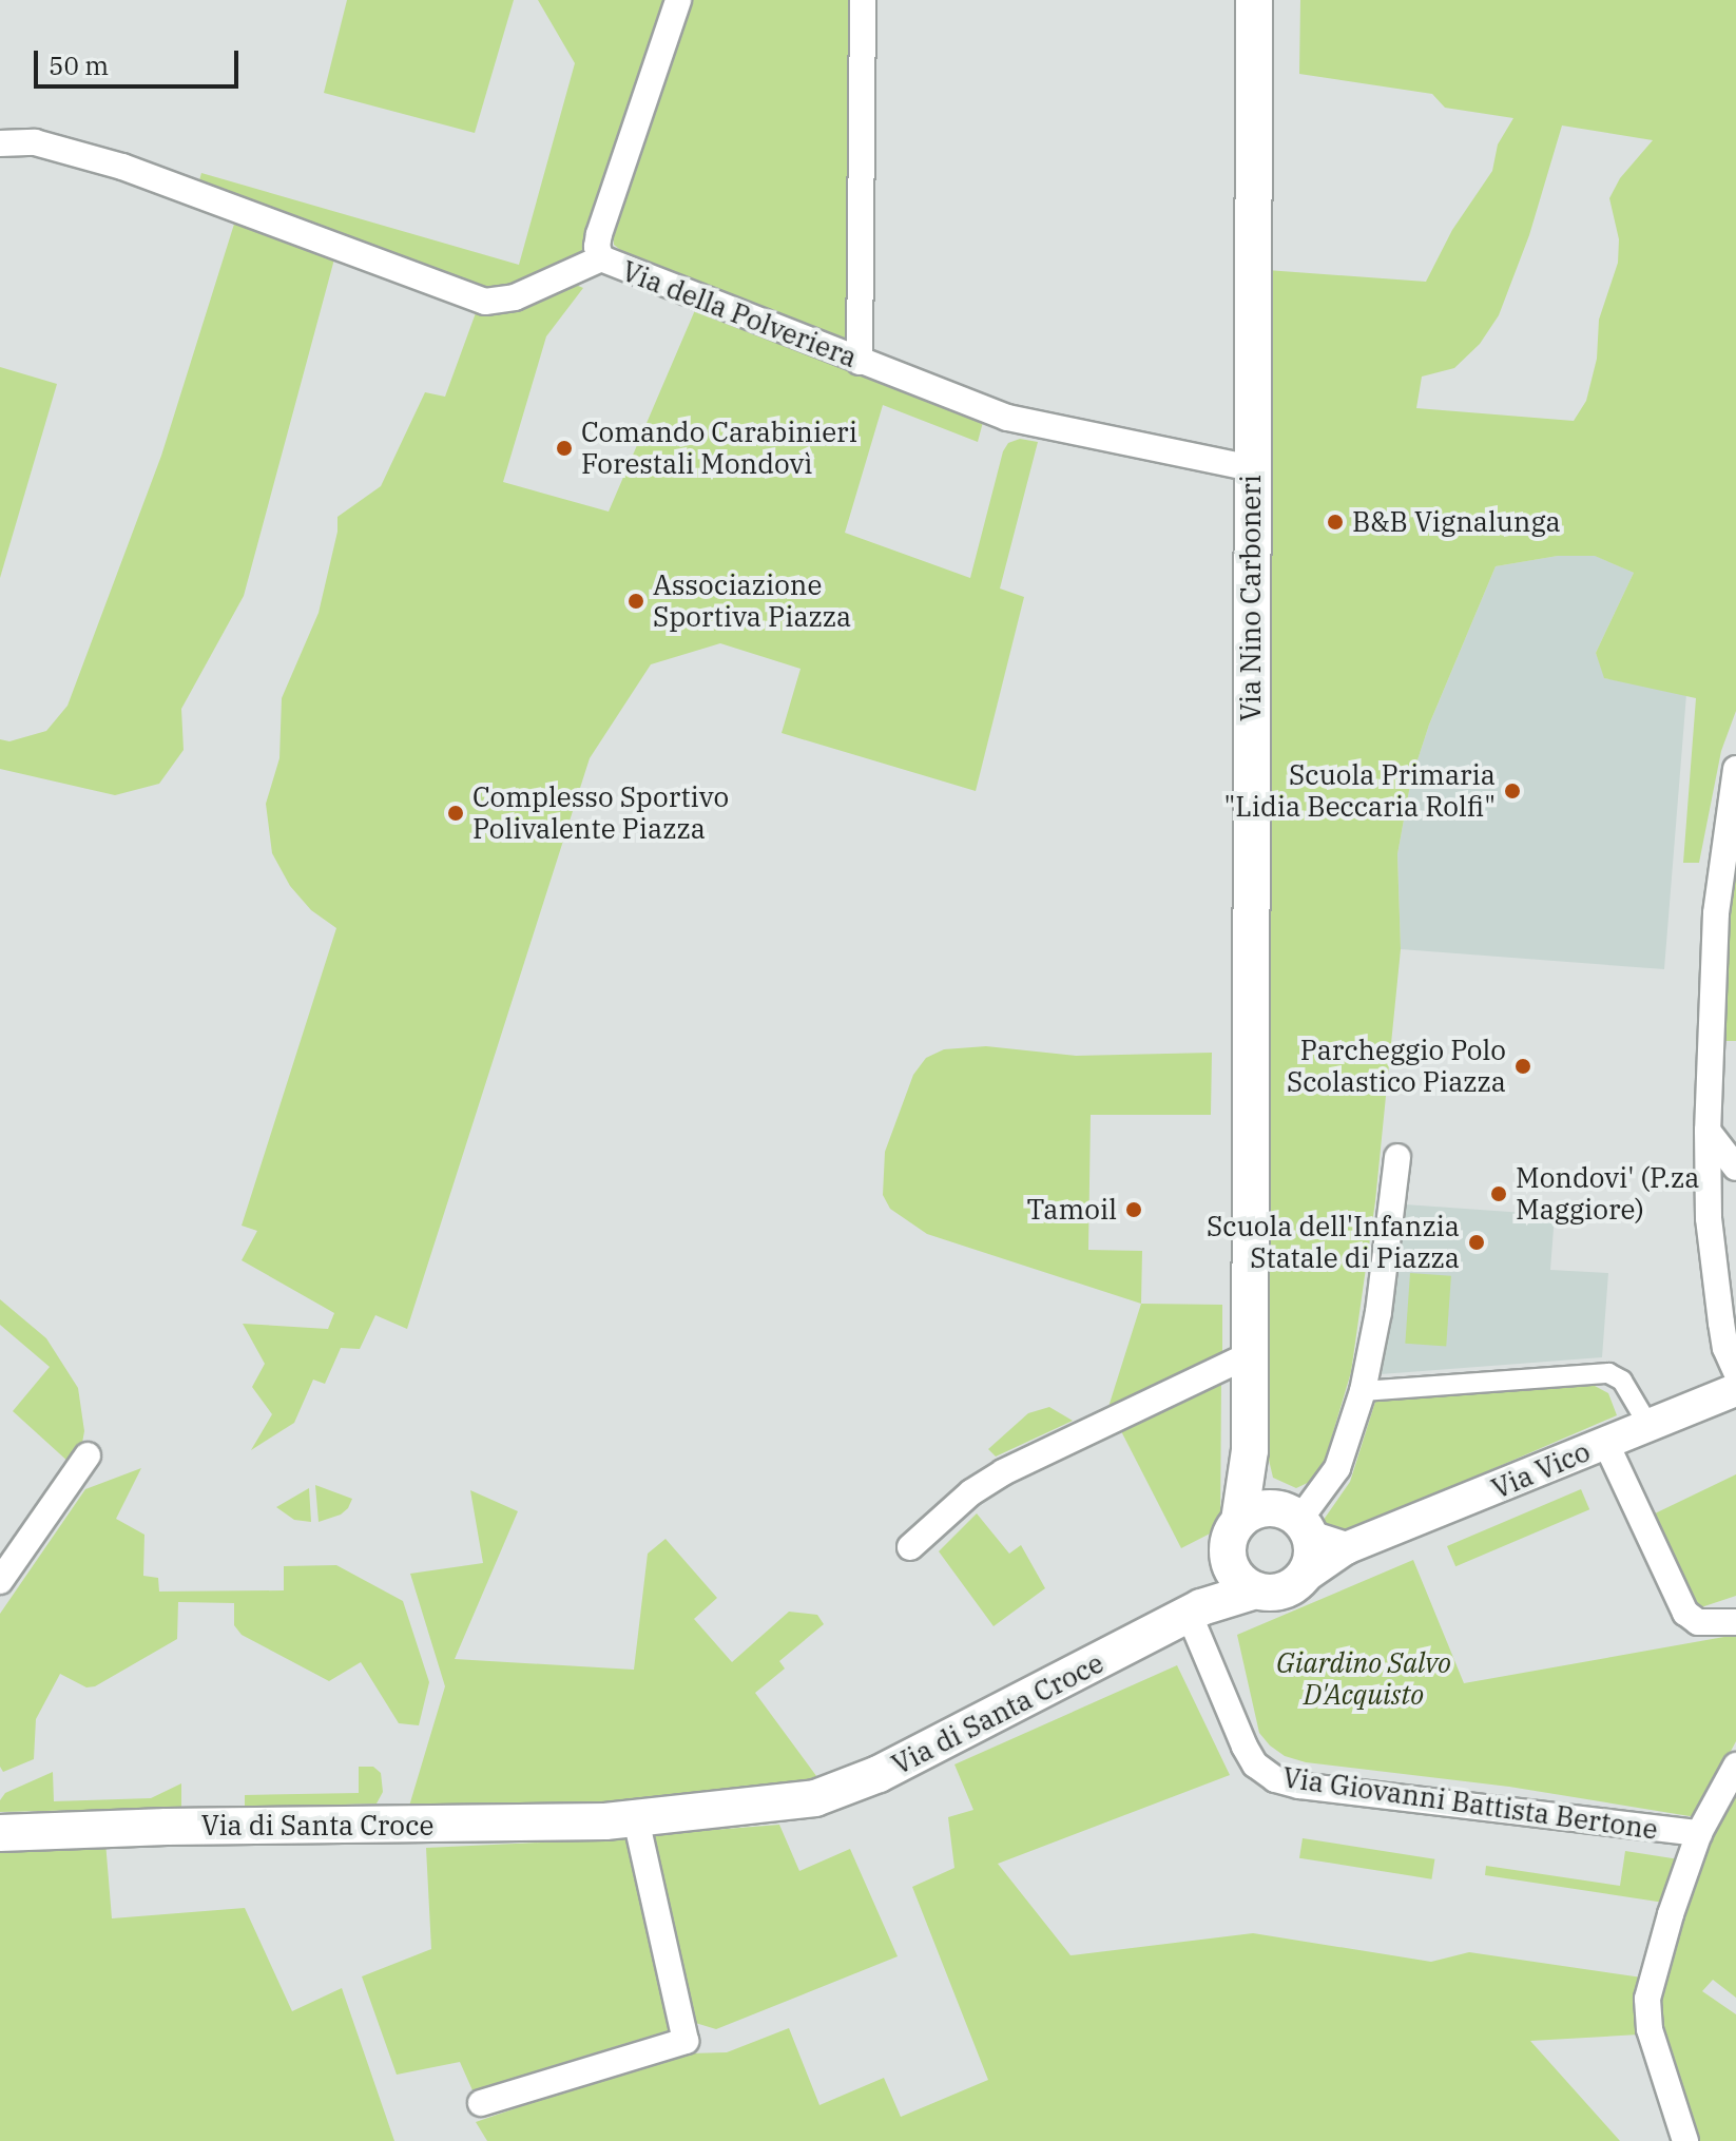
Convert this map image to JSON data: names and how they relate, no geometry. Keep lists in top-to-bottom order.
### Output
{
  "streets": {
    "main road": ["Via Nino Carboneri", "Via di Santa Croce"],
    "street": ["Via della Polveriera", "Via Vico", "Via Giovanni Battista Bertone"]
  },
  "crossings": [
    ["Via della Polveriera", "Via Nino Carboneri"],
    ["Via Nino Carboneri", "Via Vico"],
    ["Via Nino Carboneri", "Via di Santa Croce"],
    ["Via Vico", "Via di Santa Croce"],
    ["Via di Santa Croce", "Via Giovanni Battista Bertone"]
  ],
  "parks": ["Giardino Salvo D'Acquisto"],
  "places": [
    "Comando Carabinieri Forestali Mondovì",
    "B&B Vignalunga",
    "Associazione Sportiva Piazza",
    "Scuola Primaria \"Lidia Beccaria Rolfi\"",
    "Complesso Sportivo Polivalente Piazza",
    "Parcheggio Polo Scolastico Piazza",
    "Mondovi' (P.za Maggiore)",
    "Tamoil",
    "Scuola dell'Infanzia Statale di Piazza"
  ],
  "scale_bar": "50 m"
}
